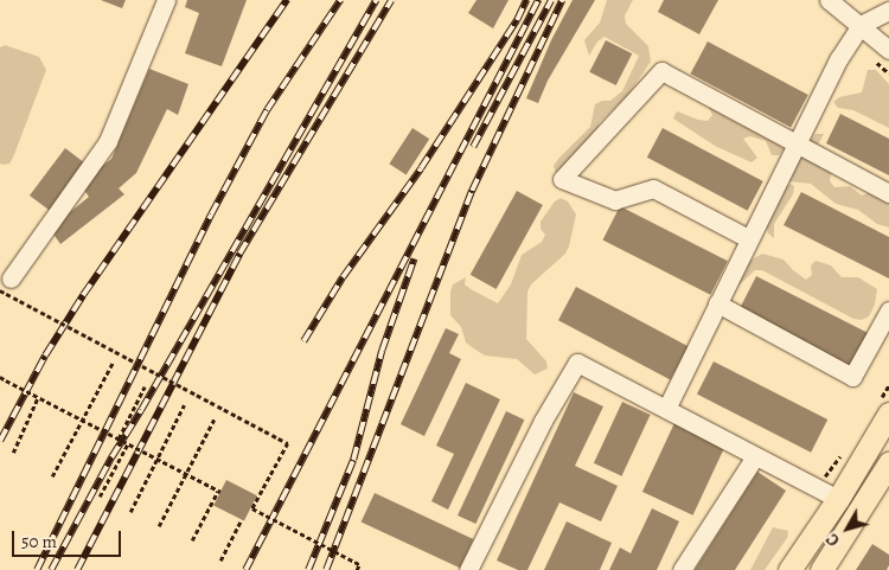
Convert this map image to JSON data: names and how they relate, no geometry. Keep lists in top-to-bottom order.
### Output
{
  "scale_bar": "50 m",
  "north": "bottom left"
}
